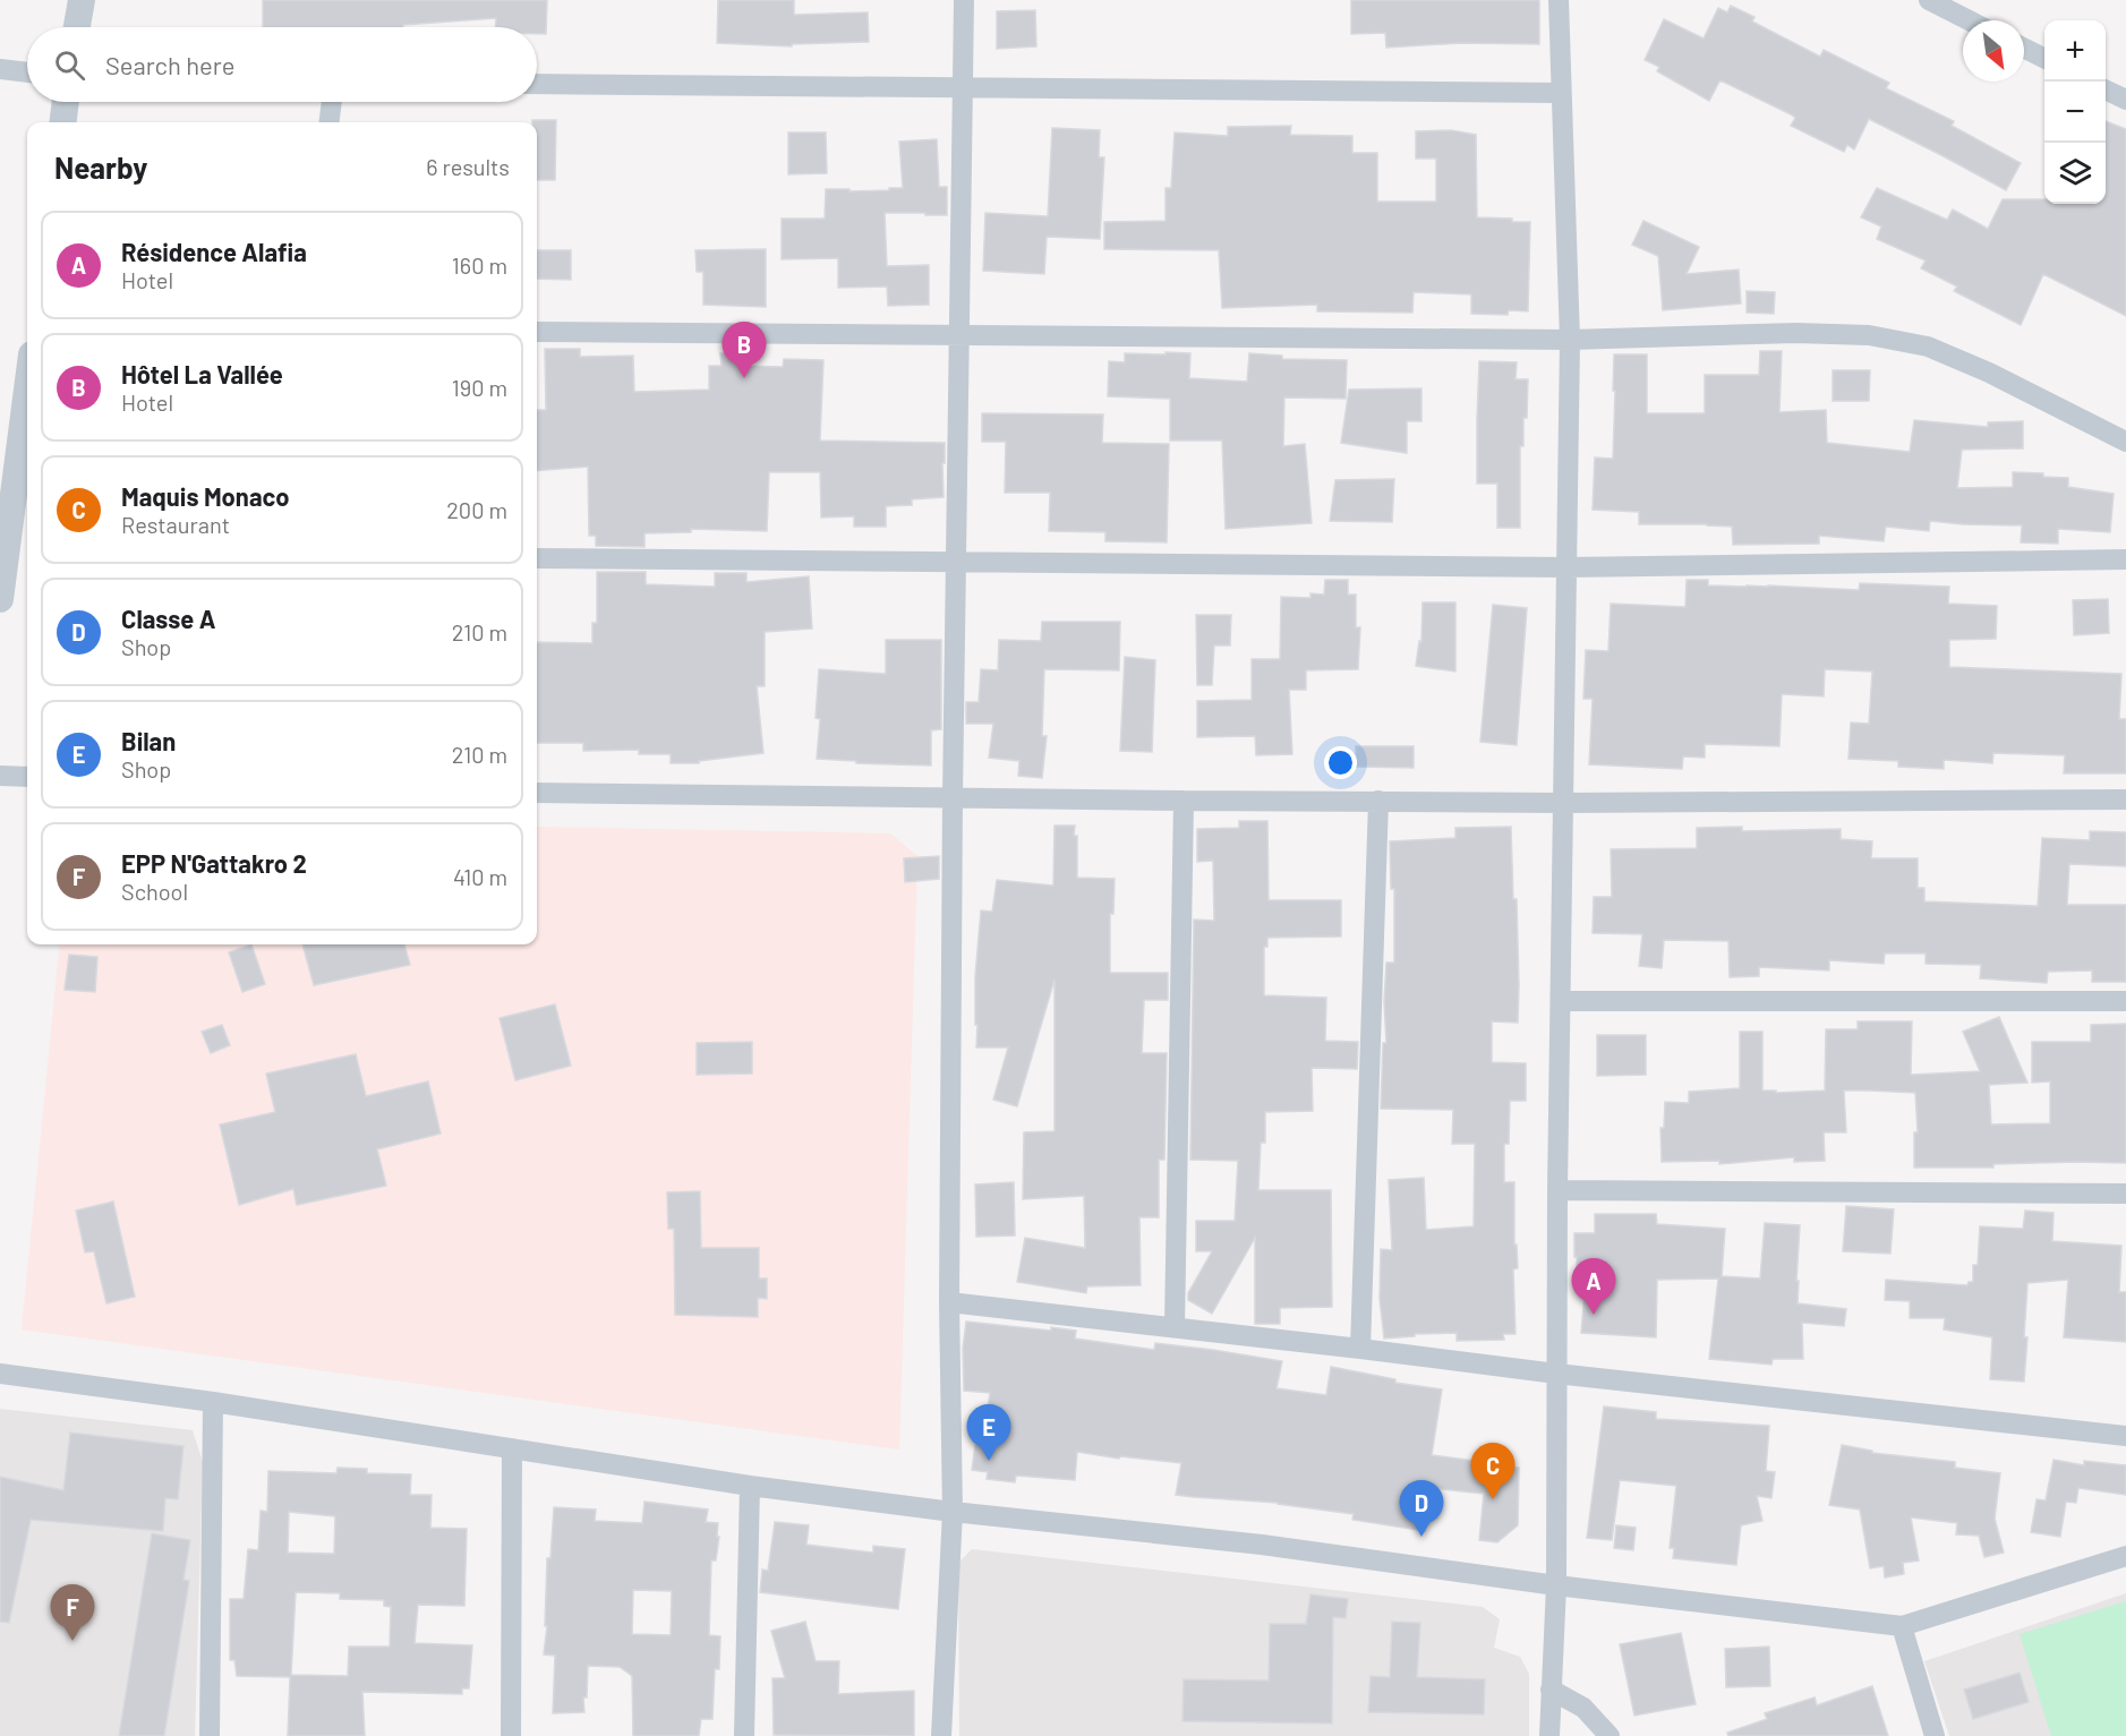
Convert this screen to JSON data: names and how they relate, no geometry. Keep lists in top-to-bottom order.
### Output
{
  "north": "bottom right",
  "page": {
    "map_buttons": ["+", "−"],
    "search": "Search here",
    "heading": ["Nearby", "6 results"],
    "list": [
      {
        "mark": "A",
        "name": "Résidence Alafia",
        "note": "Hotel",
        "value": "160 m"
      },
      {
        "mark": "B",
        "name": "Hôtel La Vallée",
        "note": "Hotel",
        "value": "190 m"
      },
      {
        "mark": "C",
        "name": "Maquis Monaco",
        "note": "Restaurant",
        "value": "200 m"
      },
      {
        "mark": "D",
        "name": "Classe A",
        "note": "Shop",
        "value": "210 m"
      },
      {
        "mark": "E",
        "name": "Bilan",
        "note": "Shop",
        "value": "210 m"
      },
      {
        "mark": "F",
        "name": "EPP N'Gattakro 2",
        "note": "School",
        "value": "410 m"
      }
    ],
    "pins": [
      "B",
      "A",
      "E",
      "C",
      "D",
      "F"
    ]
  }
}
